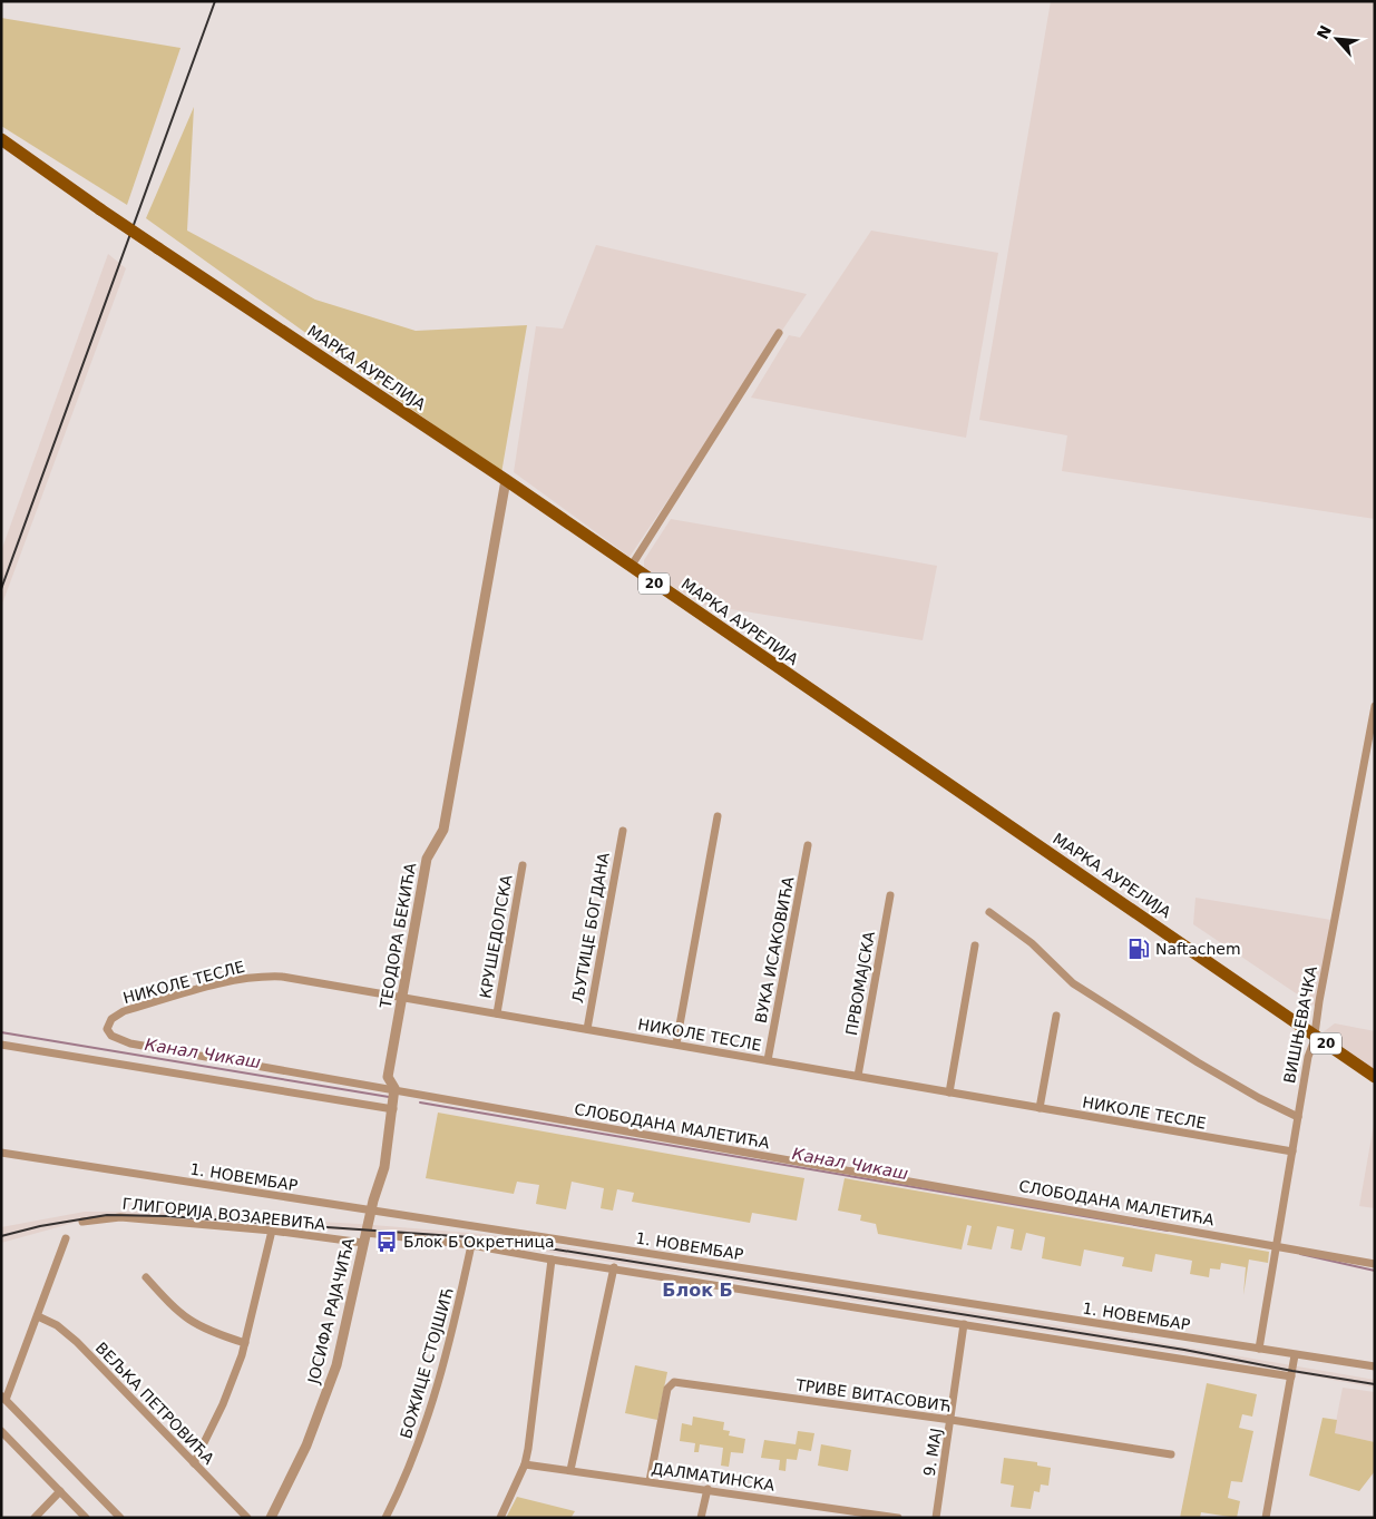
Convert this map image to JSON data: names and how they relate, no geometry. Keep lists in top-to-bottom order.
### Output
{
  "streets": {
    "main road": ["МАРКА АУРЕЛИЈА", "20"],
    "street": [
      "ЉУТИЦЕ БОГДАНА",
      "ТЕОДОРА БЕКИЋА",
      "КРУШЕДОЛСКА",
      "ВУКА ИСАКОВИЋА",
      "НИКОЛЕ ТЕСЛЕ",
      "ПРВОМАЈСКА",
      "ВИШЊЕВАЧКА",
      "СЛОБОДАНА МАЛЕТИЋА",
      "1. НОВЕМБАР",
      "ГЛИГОРИЈА ВОЗАРЕВИЋА",
      "ЈОСИФА РАЈАЧИЋА",
      "БОЖИЦЕ СТОЈШИЋ",
      "ТРИВЕ ВИТАСОВИЋ",
      "ВЕЉКА ПЕТРОВИЋА",
      "9. МАЈ",
      "ДАЛМАТИНСКА"
    ]
  },
  "crossings": [
    ["МАРКА АУРЕЛИЈА", "ТЕОДОРА БЕКИЋА"],
    ["МАРКА АУРЕЛИЈА", "ВИШЊЕВАЧКА"],
    ["ЉУТИЦЕ БОГДАНА", "НИКОЛЕ ТЕСЛЕ"],
    ["ТЕОДОРА БЕКИЋА", "НИКОЛЕ ТЕСЛЕ"],
    ["ТЕОДОРА БЕКИЋА", "СЛОБОДАНА МАЛЕТИЋА"],
    ["ТЕОДОРА БЕКИЋА", "1. НОВЕМБАР"],
    ["ТЕОДОРА БЕКИЋА", "ГЛИГОРИЈА ВОЗАРЕВИЋА"],
    ["ТЕОДОРА БЕКИЋА", "ЈОСИФА РАЈАЧИЋА"],
    ["КРУШЕДОЛСКА", "НИКОЛЕ ТЕСЛЕ"],
    ["ВУКА ИСАКОВИЋА", "НИКОЛЕ ТЕСЛЕ"],
    ["НИКОЛЕ ТЕСЛЕ", "ПРВОМАЈСКА"],
    ["НИКОЛЕ ТЕСЛЕ", "ВИШЊЕВАЧКА"],
    ["НИКОЛЕ ТЕСЛЕ", "СЛОБОДАНА МАЛЕТИЋА"],
    ["ВИШЊЕВАЧКА", "СЛОБОДАНА МАЛЕТИЋА"],
    ["ВИШЊЕВАЧКА", "1. НОВЕМБАР"],
    ["ГЛИГОРИЈА ВОЗАРЕВИЋА", "ЈОСИФА РАЈАЧИЋА"],
    ["ТРИВЕ ВИТАСОВИЋ", "9. МАЈ"],
    ["ТРИВЕ ВИТАСОВИЋ", "ДАЛМАТИНСКА"]
  ],
  "districts": ["Блок Б"],
  "water": ["Канал Чикаш"],
  "places": {
    "fuel station": ["Naftachem"],
    "bus stop": ["Блок Б Окретница"]
  },
  "north": "top left"
}
